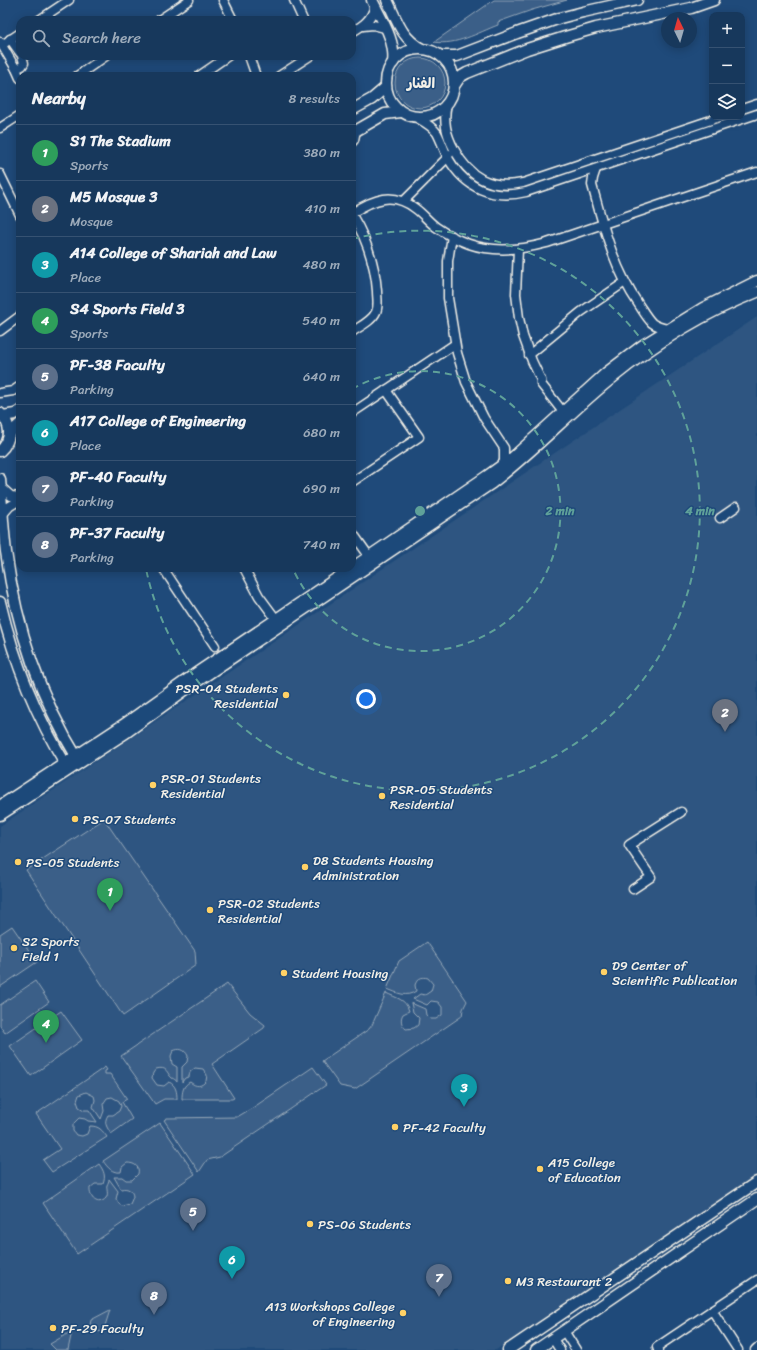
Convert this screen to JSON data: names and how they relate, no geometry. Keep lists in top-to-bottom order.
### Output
{
  "districts": ["الفنار"],
  "places": [
    "PSR-04 Students Residential",
    "PSR-01 Students Residential",
    "PSR-05 Students Residential",
    "PS-07 Students",
    "PS-05 Students",
    "D8 Students Housing Administration",
    "PSR-02 Students Residential",
    "S2 Sports Field 1",
    "D9 Center of Scientific Publication",
    "Student Housing",
    "PF-42 Faculty",
    "A15 College of Education",
    "PS-06 Students",
    "M3 Restaurant 2",
    "A13 Workshops College of Engineering",
    "PF-29 Faculty"
  ],
  "north": "top",
  "page": {
    "map_buttons": ["+", "−"],
    "search": "Search here",
    "heading": ["Nearby", "8 results"],
    "list": [
      {
        "mark": "1",
        "name": "S1 The Stadium",
        "note": "Sports",
        "value": "380 m"
      },
      {
        "mark": "2",
        "name": "M5 Mosque 3",
        "note": "Mosque",
        "value": "410 m"
      },
      {
        "mark": "3",
        "name": "A14 College of Shariah and Law",
        "note": "Place",
        "value": "480 m"
      },
      {
        "mark": "4",
        "name": "S4 Sports Field 3",
        "note": "Sports",
        "value": "540 m"
      },
      {
        "mark": "5",
        "name": "PF-38 Faculty",
        "note": "Parking",
        "value": "640 m"
      },
      {
        "mark": "6",
        "name": "A17 College of Engineering",
        "note": "Place",
        "value": "680 m"
      },
      {
        "mark": "7",
        "name": "PF-40 Faculty",
        "note": "Parking",
        "value": "690 m"
      },
      {
        "mark": "8",
        "name": "PF-37 Faculty",
        "note": "Parking",
        "value": "740 m"
      }
    ],
    "pins": [
      "2",
      "1",
      "4",
      "3",
      "5",
      "6",
      "7",
      "8"
    ]
  },
  "rings": ["2 min", "4 min"]
}
